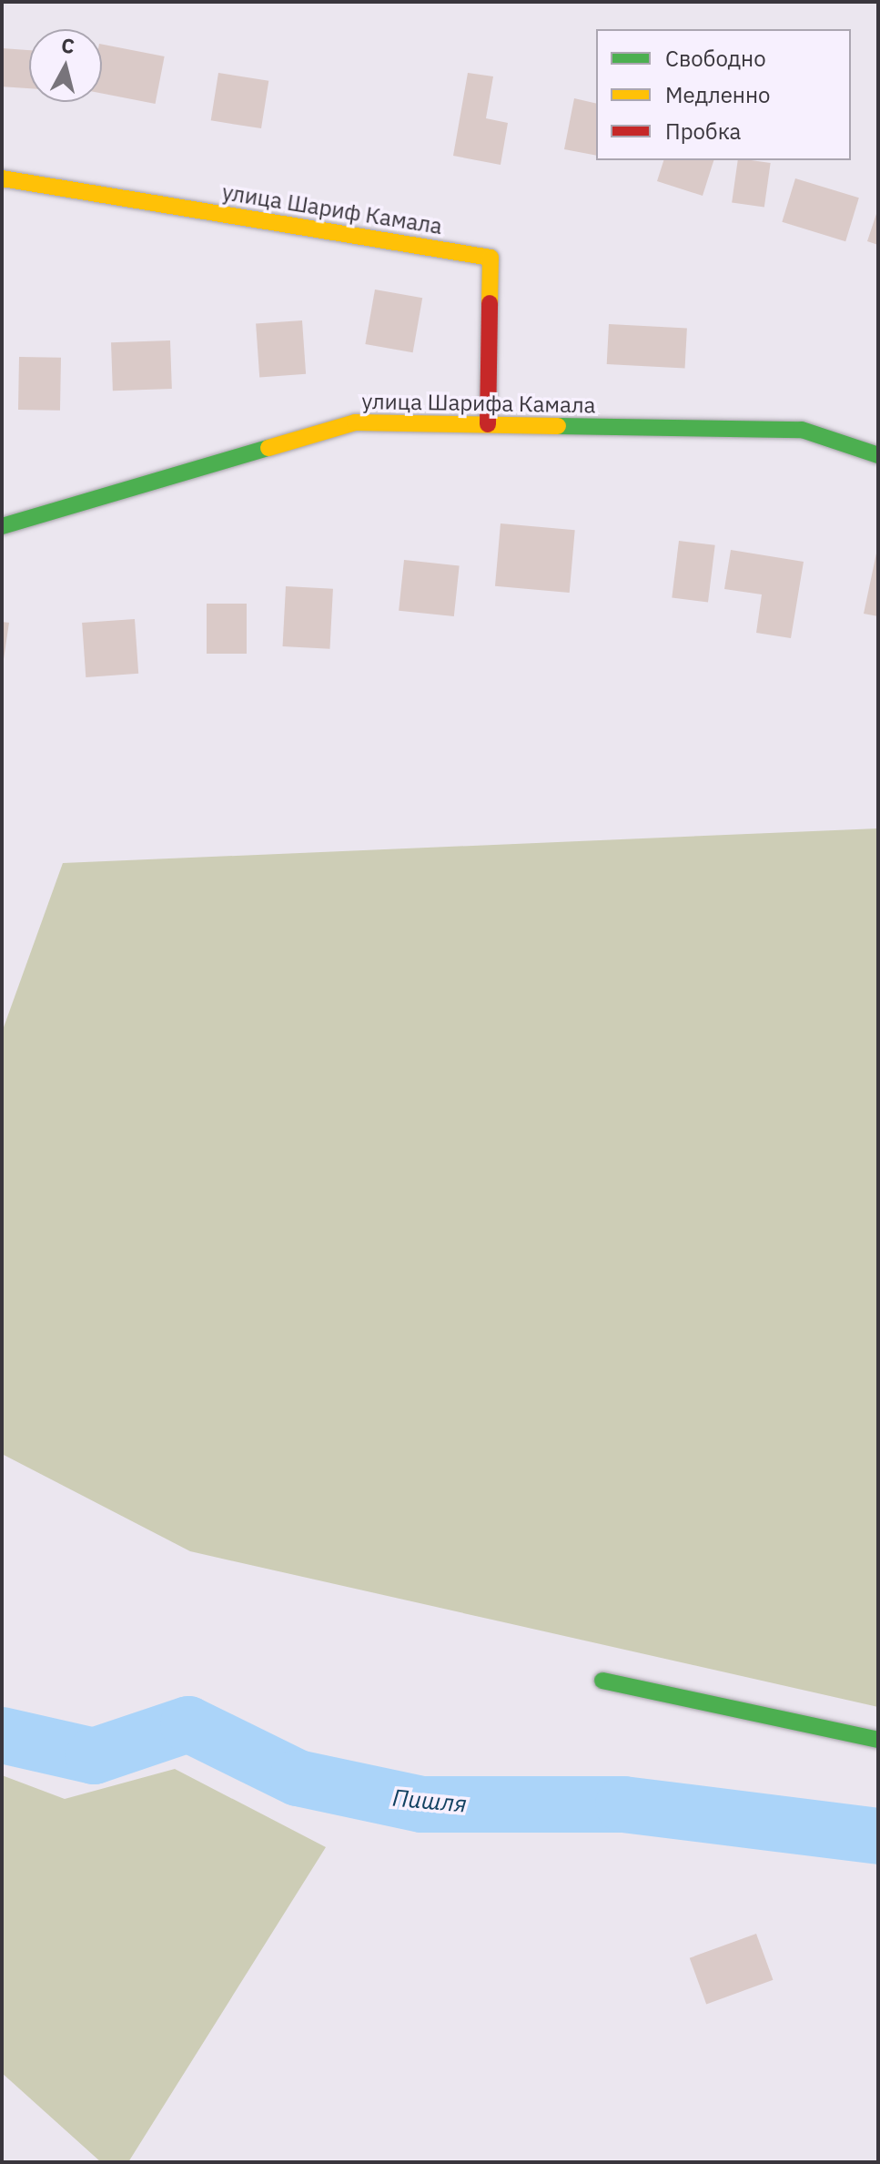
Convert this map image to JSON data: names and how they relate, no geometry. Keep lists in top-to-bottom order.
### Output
{
  "streets": {
    "street": ["улица Шариф Камала", "улица Шарифа Камала"]
  },
  "crossings": [
    ["улица Шариф Камала", "улица Шарифа Камала"]
  ],
  "water": ["Пишля"],
  "legend": ["Свободно", "Медленно", "Пробка"],
  "north": "top"
}
